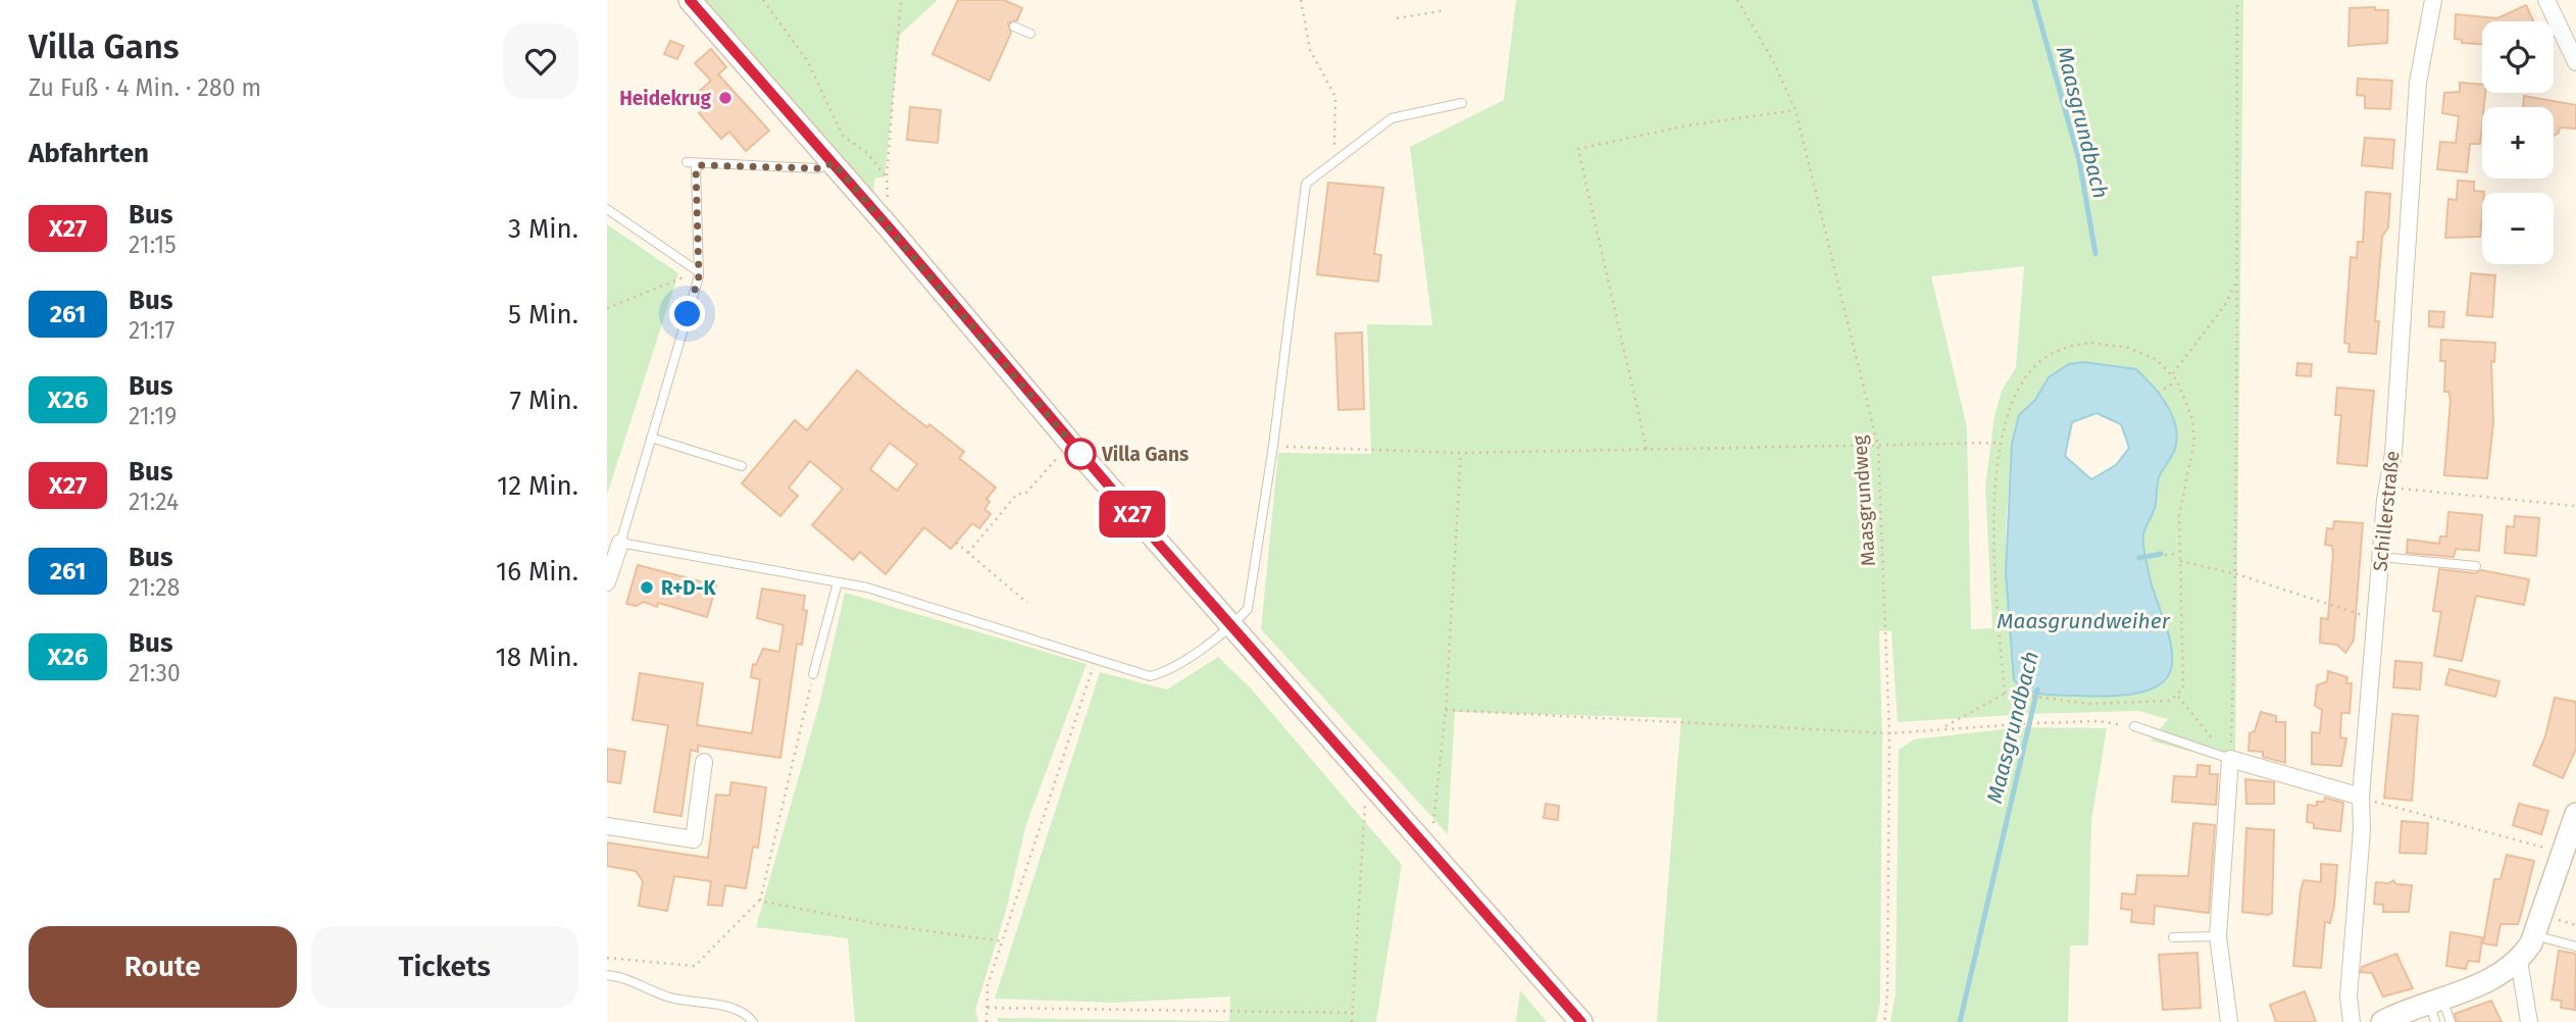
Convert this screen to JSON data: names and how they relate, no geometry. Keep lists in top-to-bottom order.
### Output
{
  "streets": {
    "street": ["Schillerstraße"],
    "path": ["Maasgrundweg"]
  },
  "water": ["Maasgrundbach", "Maasgrundweiher"],
  "places": ["Heidekrug", "Villa Gans", "R+D-K"],
  "lines": ["bus line X27"],
  "page": {
    "heading": [
      ["Villa Gans", "Zu Fuß · 4 Min. · 280 m"],
      "Abfahrten"
    ],
    "on_map": "X27",
    "map_buttons": ["+", "−"],
    "list": [
      {
        "mark": "X27",
        "name": "Bus",
        "note": "21:15",
        "value": "3 Min."
      },
      {
        "mark": "261",
        "name": "Bus",
        "note": "21:17",
        "value": "5 Min."
      },
      {
        "mark": "X26",
        "name": "Bus",
        "note": "21:19",
        "value": "7 Min."
      },
      {
        "mark": "X27",
        "name": "Bus",
        "note": "21:24",
        "value": "12 Min."
      },
      {
        "mark": "261",
        "name": "Bus",
        "note": "21:28",
        "value": "16 Min."
      },
      {
        "mark": "X26",
        "name": "Bus",
        "note": "21:30",
        "value": "18 Min."
      }
    ],
    "buttons": ["Route", "Tickets"]
  }
}
